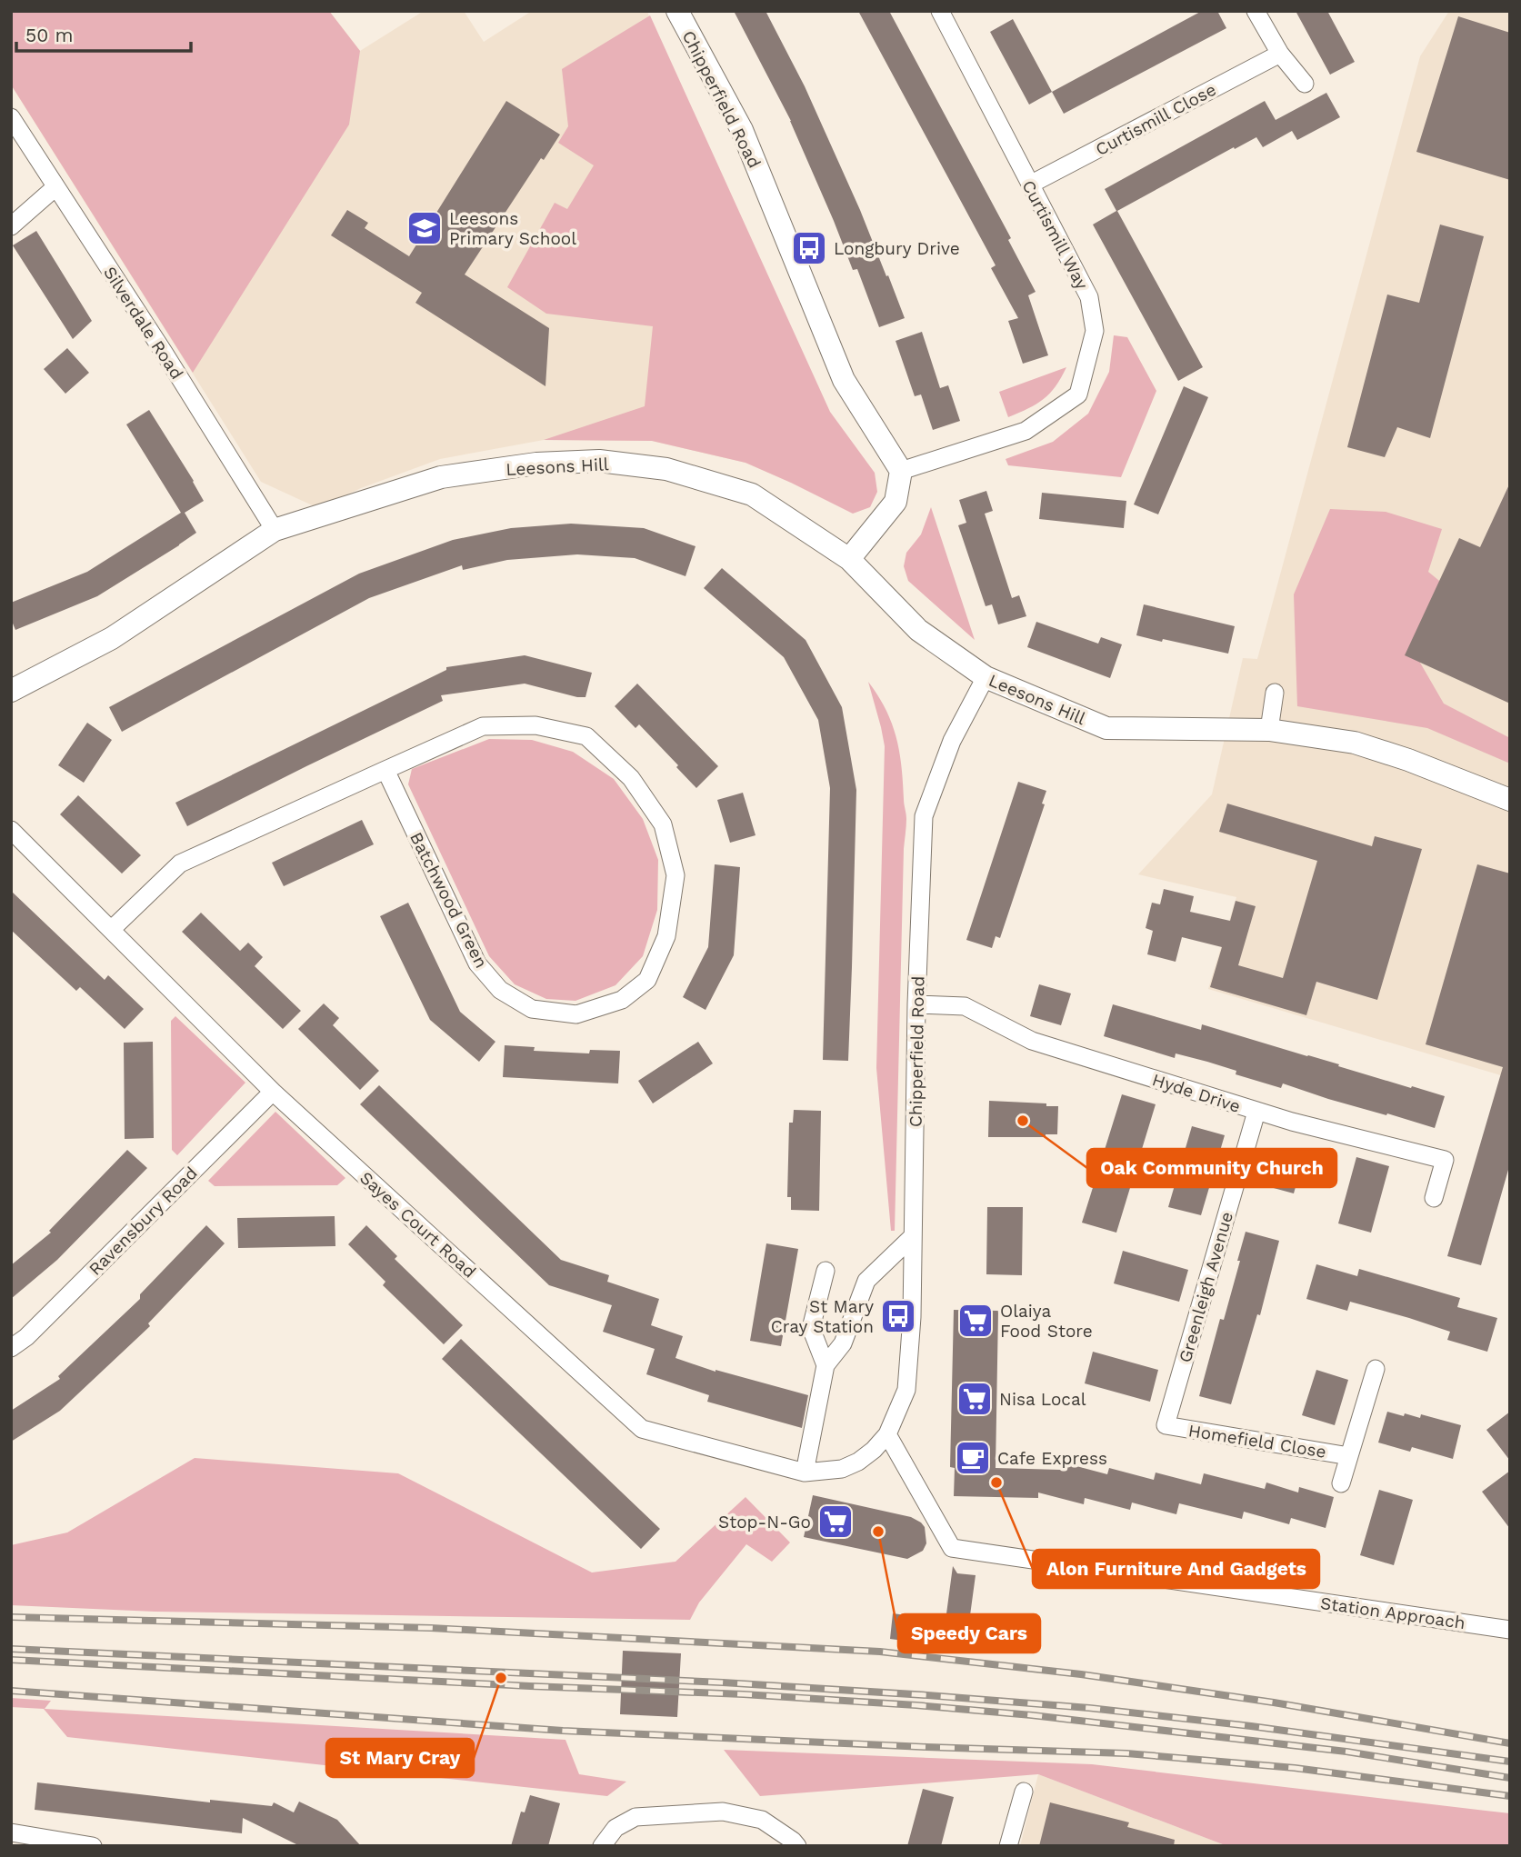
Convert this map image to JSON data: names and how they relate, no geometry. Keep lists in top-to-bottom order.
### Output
{
  "streets": {
    "street": [
      "Chipperfield Road",
      "Curtismill Close",
      "Curtismill Way",
      "Silverdale Road",
      "Leesons Hill",
      "Batchwood Green",
      "Hyde Drive",
      "Ravensbury Road",
      "Sayes Court Road",
      "Greenleigh Avenue",
      "Homefield Close",
      "Station Approach"
    ]
  },
  "crossings": [
    ["Chipperfield Road", "Curtismill Way"],
    ["Chipperfield Road", "Leesons Hill"],
    ["Chipperfield Road", "Hyde Drive"],
    ["Chipperfield Road", "Sayes Court Road"],
    ["Chipperfield Road", "Station Approach"],
    ["Curtismill Close", "Curtismill Way"],
    ["Silverdale Road", "Leesons Hill"],
    ["Batchwood Green", "Sayes Court Road"],
    ["Hyde Drive", "Greenleigh Avenue"],
    ["Ravensbury Road", "Sayes Court Road"],
    ["Sayes Court Road", "Station Approach"],
    ["Greenleigh Avenue", "Homefield Close"]
  ],
  "places": {
    "school or university": ["Leesons Primary School"],
    "bus stop": ["Longbury Drive", "St Mary Cray Station"],
    "other": [
      "Oak Community Church",
      "Alon Furniture And Gadgets",
      "Speedy Cars",
      "St Mary Cray"
    ],
    "supermarket": ["Olaiya Food Store", "Nisa Local", "Stop-N-Go"],
    "cafe": ["Cafe Express"]
  },
  "scale_bar": "50 m"
}
